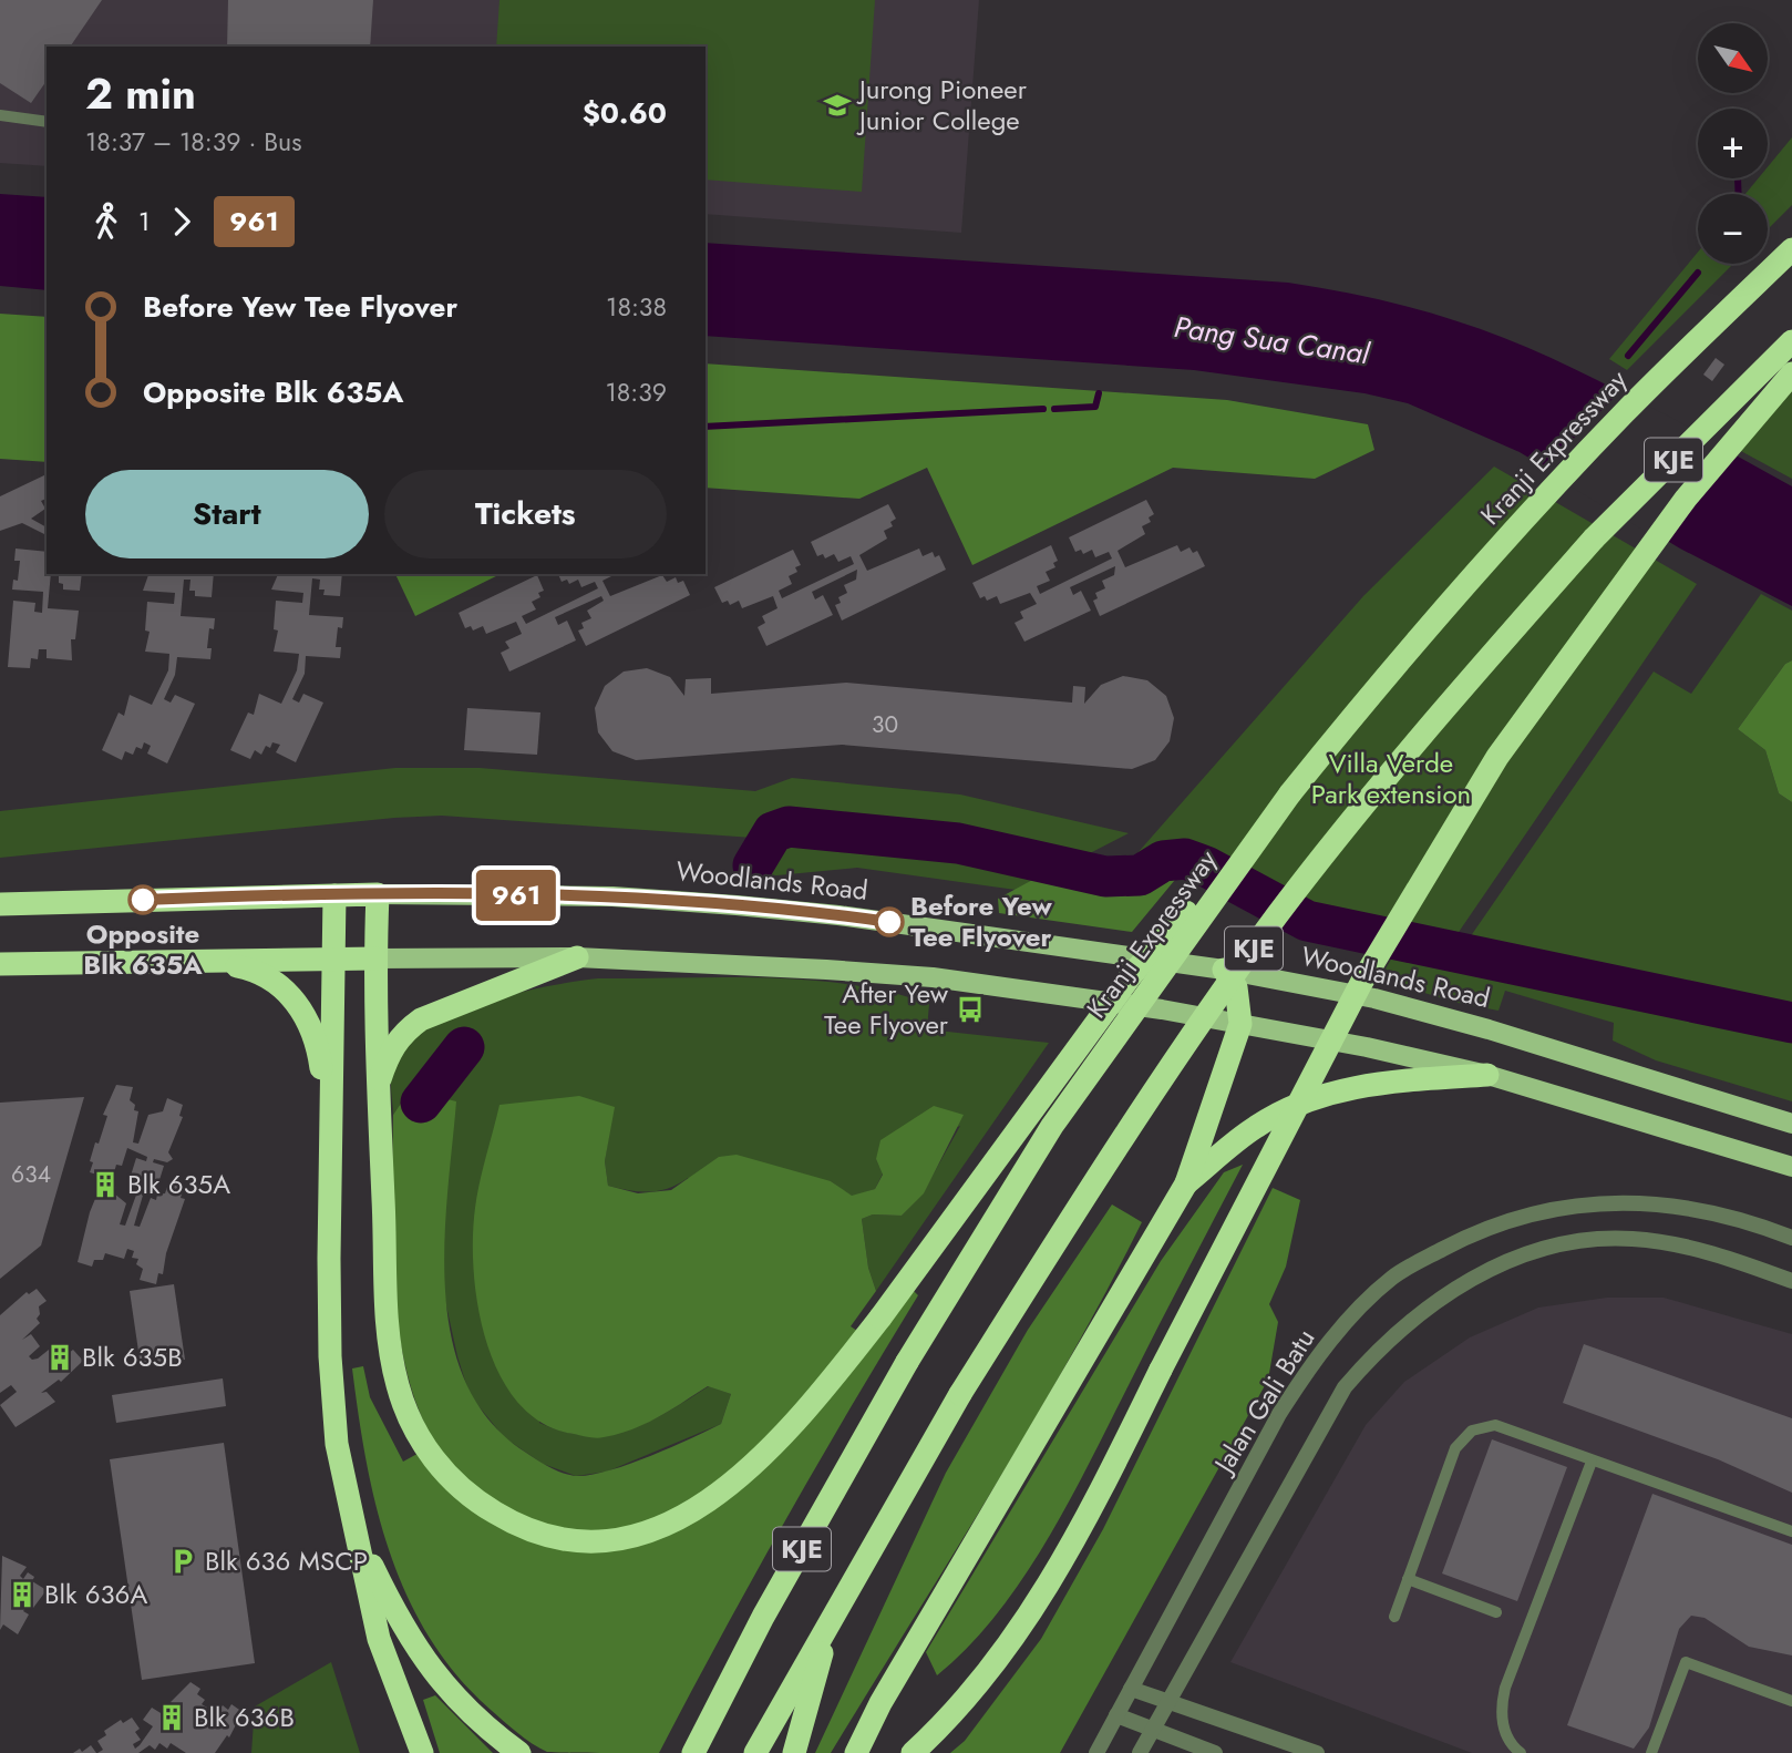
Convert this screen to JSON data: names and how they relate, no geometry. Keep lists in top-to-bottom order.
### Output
{
  "streets": {
    "highway": ["Kranji Expressway", "KJE", "Woodlands Road"],
    "street": ["Jalan Gali Batu"]
  },
  "water": ["Pang Sua Canal"],
  "parks": ["Villa Verde Park extension"],
  "places": {
    "school or university": ["Jurong Pioneer Junior College"],
    "other": ["Opposite Blk 635A", "Before Yew Tee Flyover"],
    "bus stop": ["After Yew Tee Flyover"],
    "building": [
      "Blk 635A",
      "Blk 635B",
      "Blk 636A",
      "Blk 636B"
    ],
    "parking": ["Blk 636 MSCP"]
  },
  "lines": ["bus line 961"],
  "house_numbers": ["30", "634"],
  "north": "bottom right",
  "page": {
    "on_map": "961",
    "map_buttons": ["+", "−"],
    "heading": ["2 min", "18:37 – 18:39 · Bus", "$0.60"],
    "legs": ["1", "961"],
    "list": [
      {
        "name": "Before Yew Tee Flyover",
        "value": "18:38"
      },
      {
        "name": "Opposite Blk 635A",
        "value": "18:39"
      }
    ],
    "buttons": ["Start", "Tickets"]
  }
}
